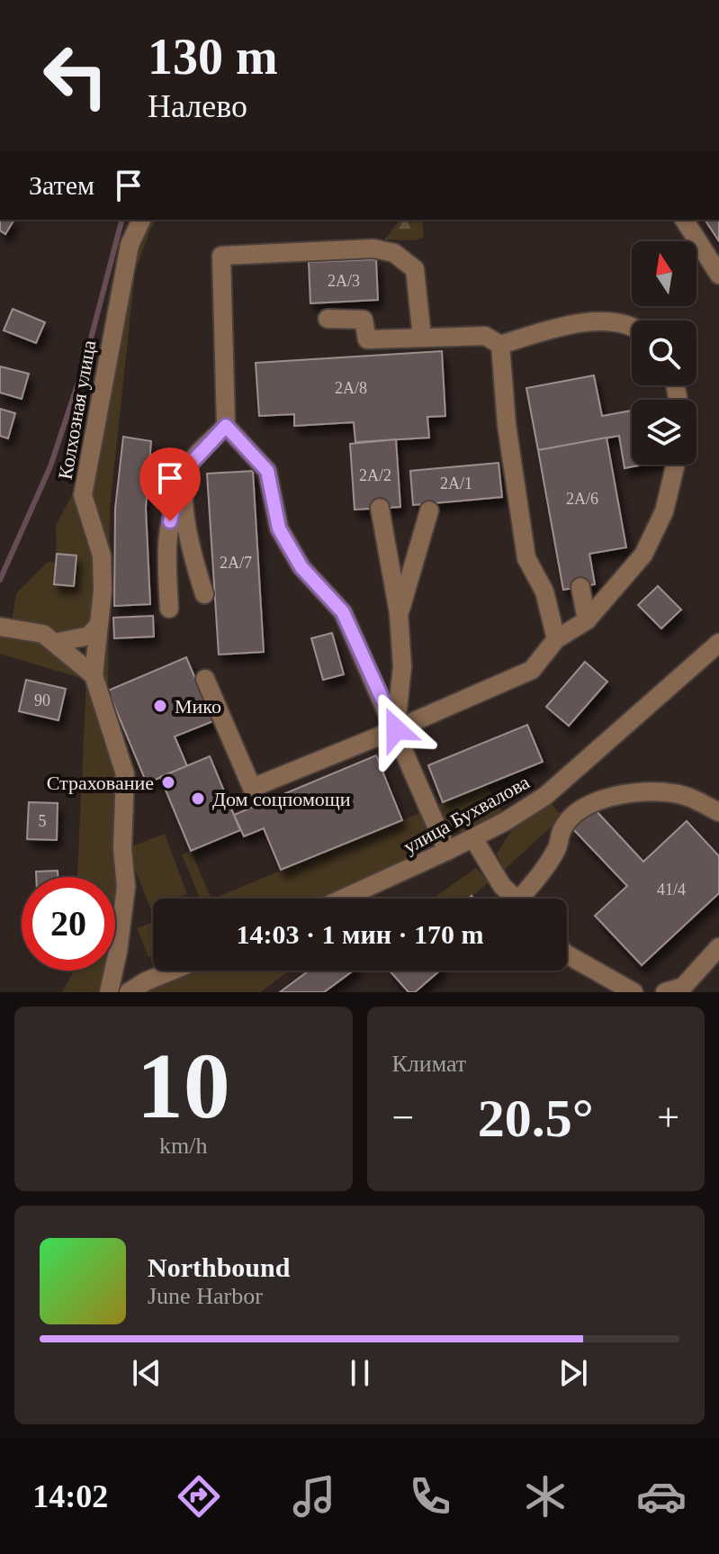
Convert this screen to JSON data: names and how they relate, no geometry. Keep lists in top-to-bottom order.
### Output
{
  "streets": {
    "street": ["Колхозная улица", "улица Бухвалова"]
  },
  "places": ["Мико", "Страхование", "Дом соцпомощи"],
  "house_numbers": [
    "2А/3",
    "2А/8",
    "2А/2",
    "2А/1",
    "2А/6",
    "2А/7",
    "90",
    "5",
    "41/4"
  ],
  "north": "top",
  "page": {
    "turn": ["130 m", "Налево"],
    "then": "Затем",
    "limit": "20",
    "trip": "14:03 · 1 мин · 170 m",
    "tile": [
      ["10", "km/h"],
      "Климат"
    ],
    "heat": ["−", "20.5°", "+"],
    "song": ["Northbound", "June Harbor"],
    "tabs": "14:02"
  }
}
